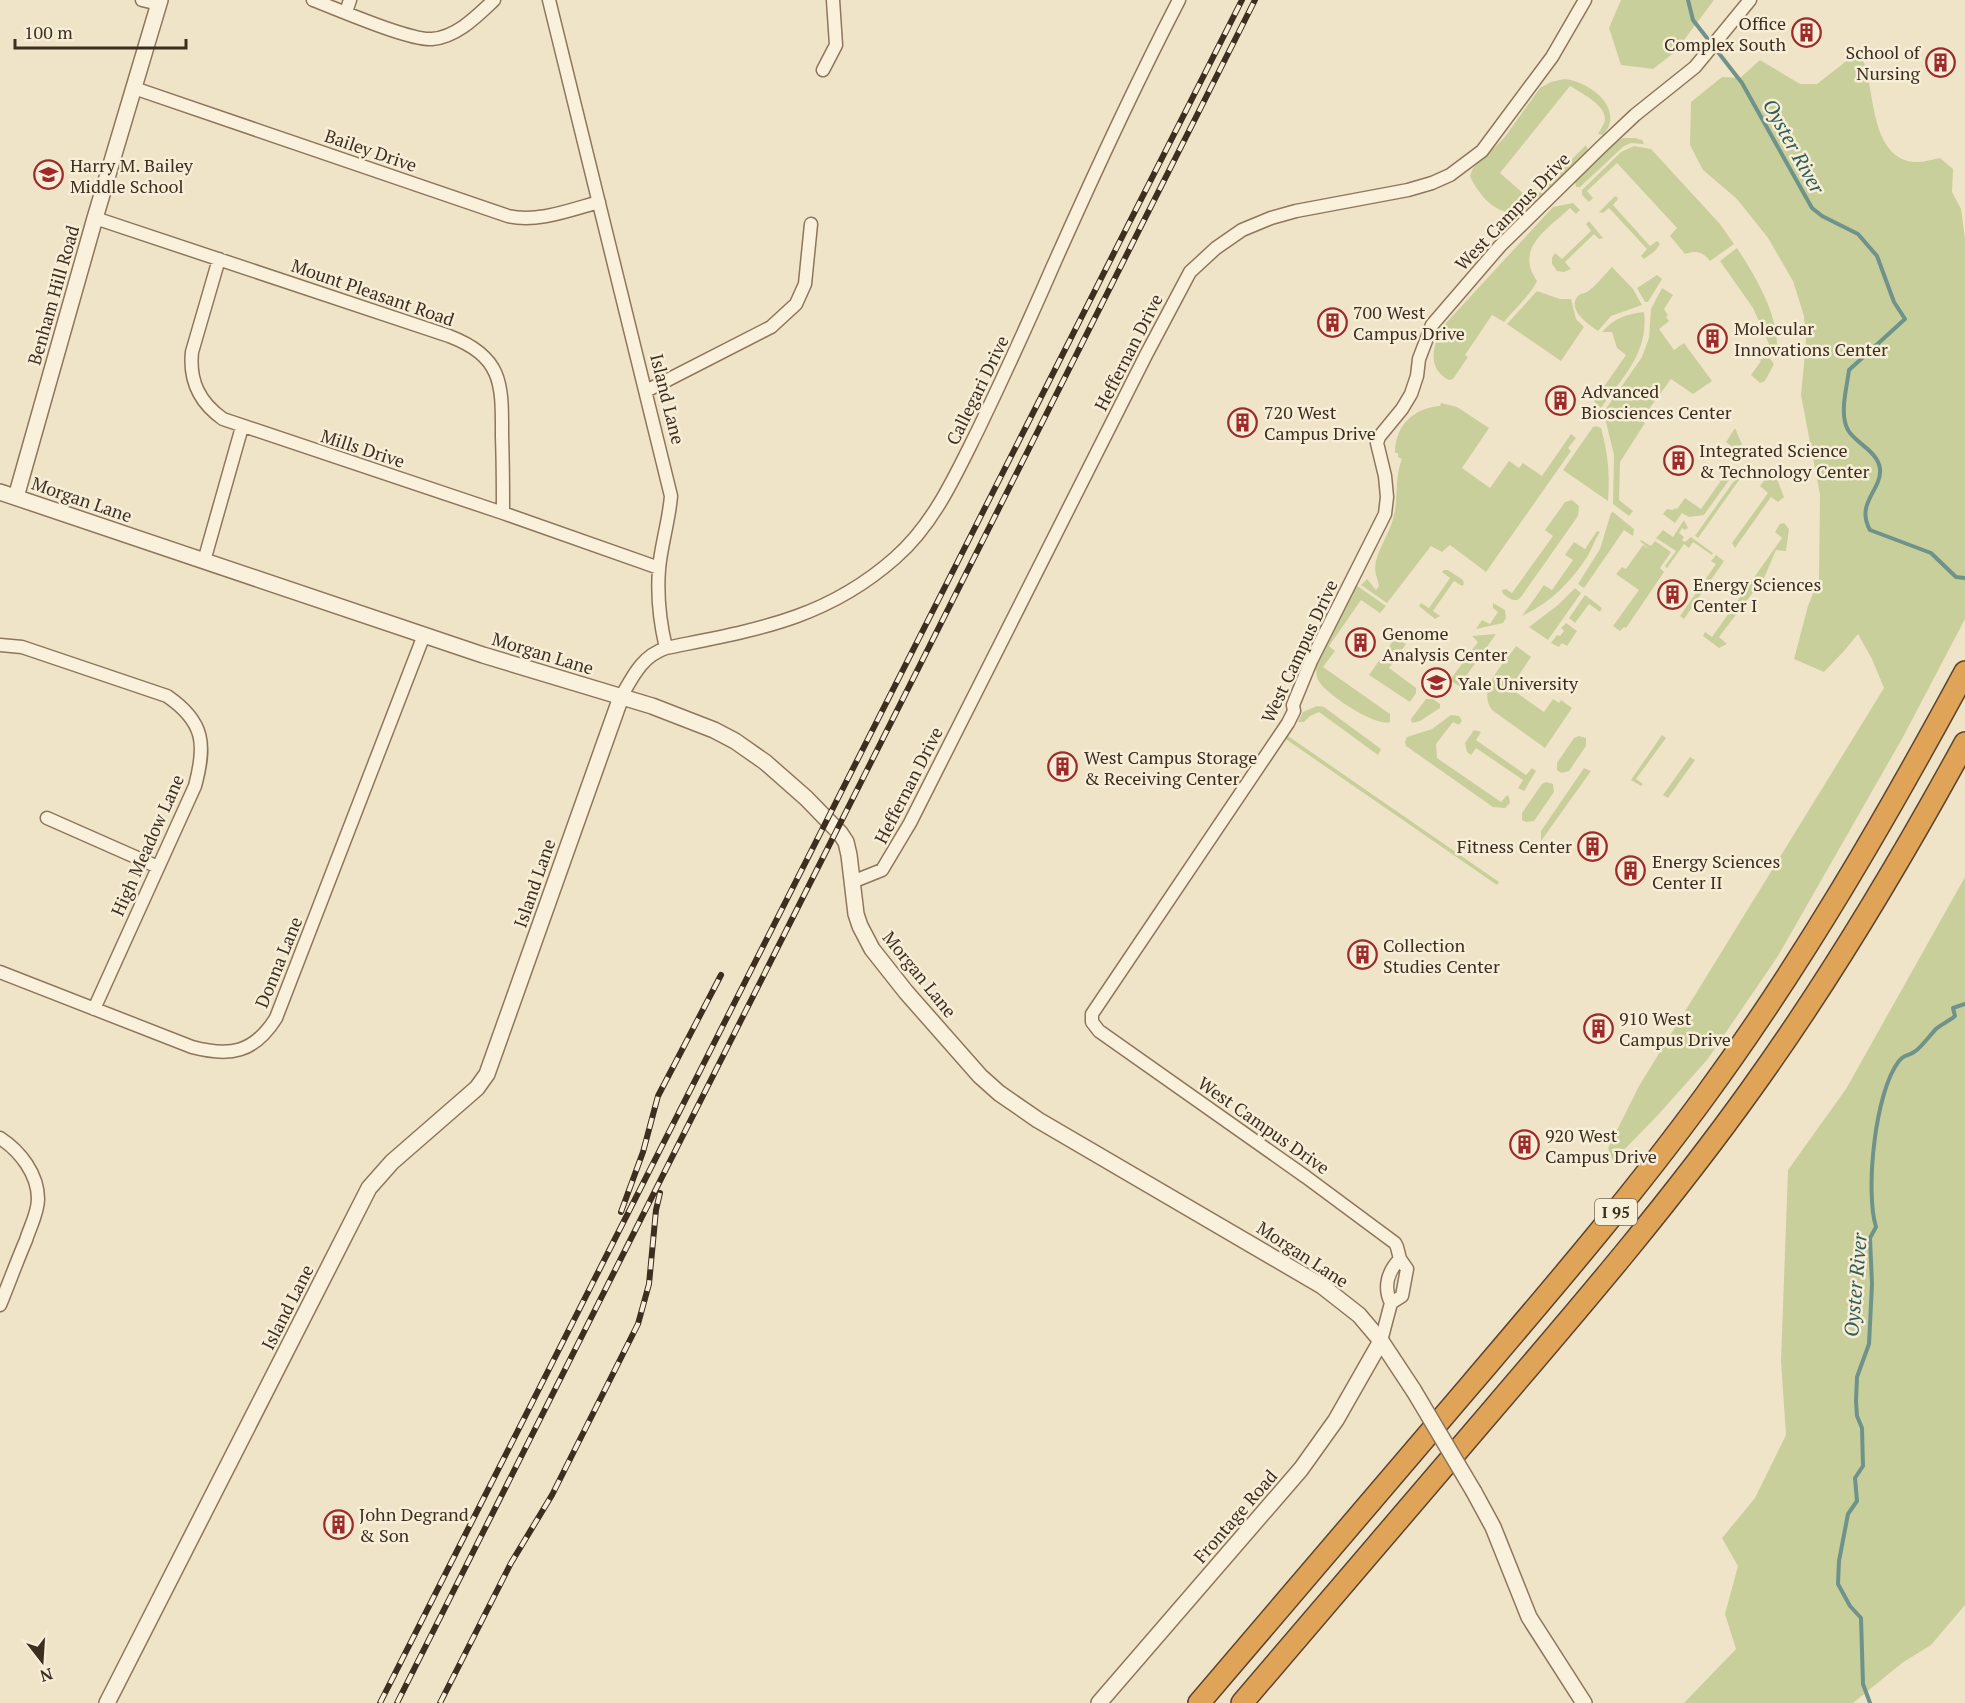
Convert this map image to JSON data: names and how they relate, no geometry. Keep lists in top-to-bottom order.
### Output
{
  "streets": {
    "highway": ["I 95"],
    "street": [
      "Bailey Drive",
      "West Campus Drive",
      "Mount Pleasant Road",
      "Benham Hill Road",
      "Heffernan Drive",
      "Callegari Drive",
      "Island Lane",
      "Mills Drive",
      "Morgan Lane",
      "High Meadow Lane",
      "Donna Lane",
      "Frontage Road"
    ]
  },
  "crossings": [
    ["Bailey Drive", "Benham Hill Road"],
    ["Bailey Drive", "Island Lane"],
    ["West Campus Drive", "Morgan Lane"],
    ["West Campus Drive", "Frontage Road"],
    ["Mount Pleasant Road", "Benham Hill Road"],
    ["Mount Pleasant Road", "Mills Drive"],
    ["Benham Hill Road", "Morgan Lane"],
    ["Heffernan Drive", "Morgan Lane"],
    ["Callegari Drive", "Island Lane"],
    ["Island Lane", "Mills Drive"],
    ["Island Lane", "Morgan Lane"],
    ["Morgan Lane", "Donna Lane"],
    ["Morgan Lane", "Frontage Road"],
    ["High Meadow Lane", "Donna Lane"]
  ],
  "water": ["Oyster River"],
  "places": {
    "building": [
      "Office Complex South",
      "School of Nursing",
      "700 West Campus Drive",
      "Molecular Innovations Center",
      "Advanced Biosciences Center",
      "720 West Campus Drive",
      "Integrated Science & Technology Center",
      "Energy Sciences Center I",
      "Genome Analysis Center",
      "West Campus Storage & Receiving Center",
      "Fitness Center",
      "Energy Sciences Center II",
      "Collection Studies Center",
      "910 West Campus Drive",
      "920 West Campus Drive",
      "John Degrand & Son"
    ],
    "school or university": ["Harry M. Bailey Middle School", "Yale University"]
  },
  "scale_bar": "100 m",
  "north": "bottom"
}
